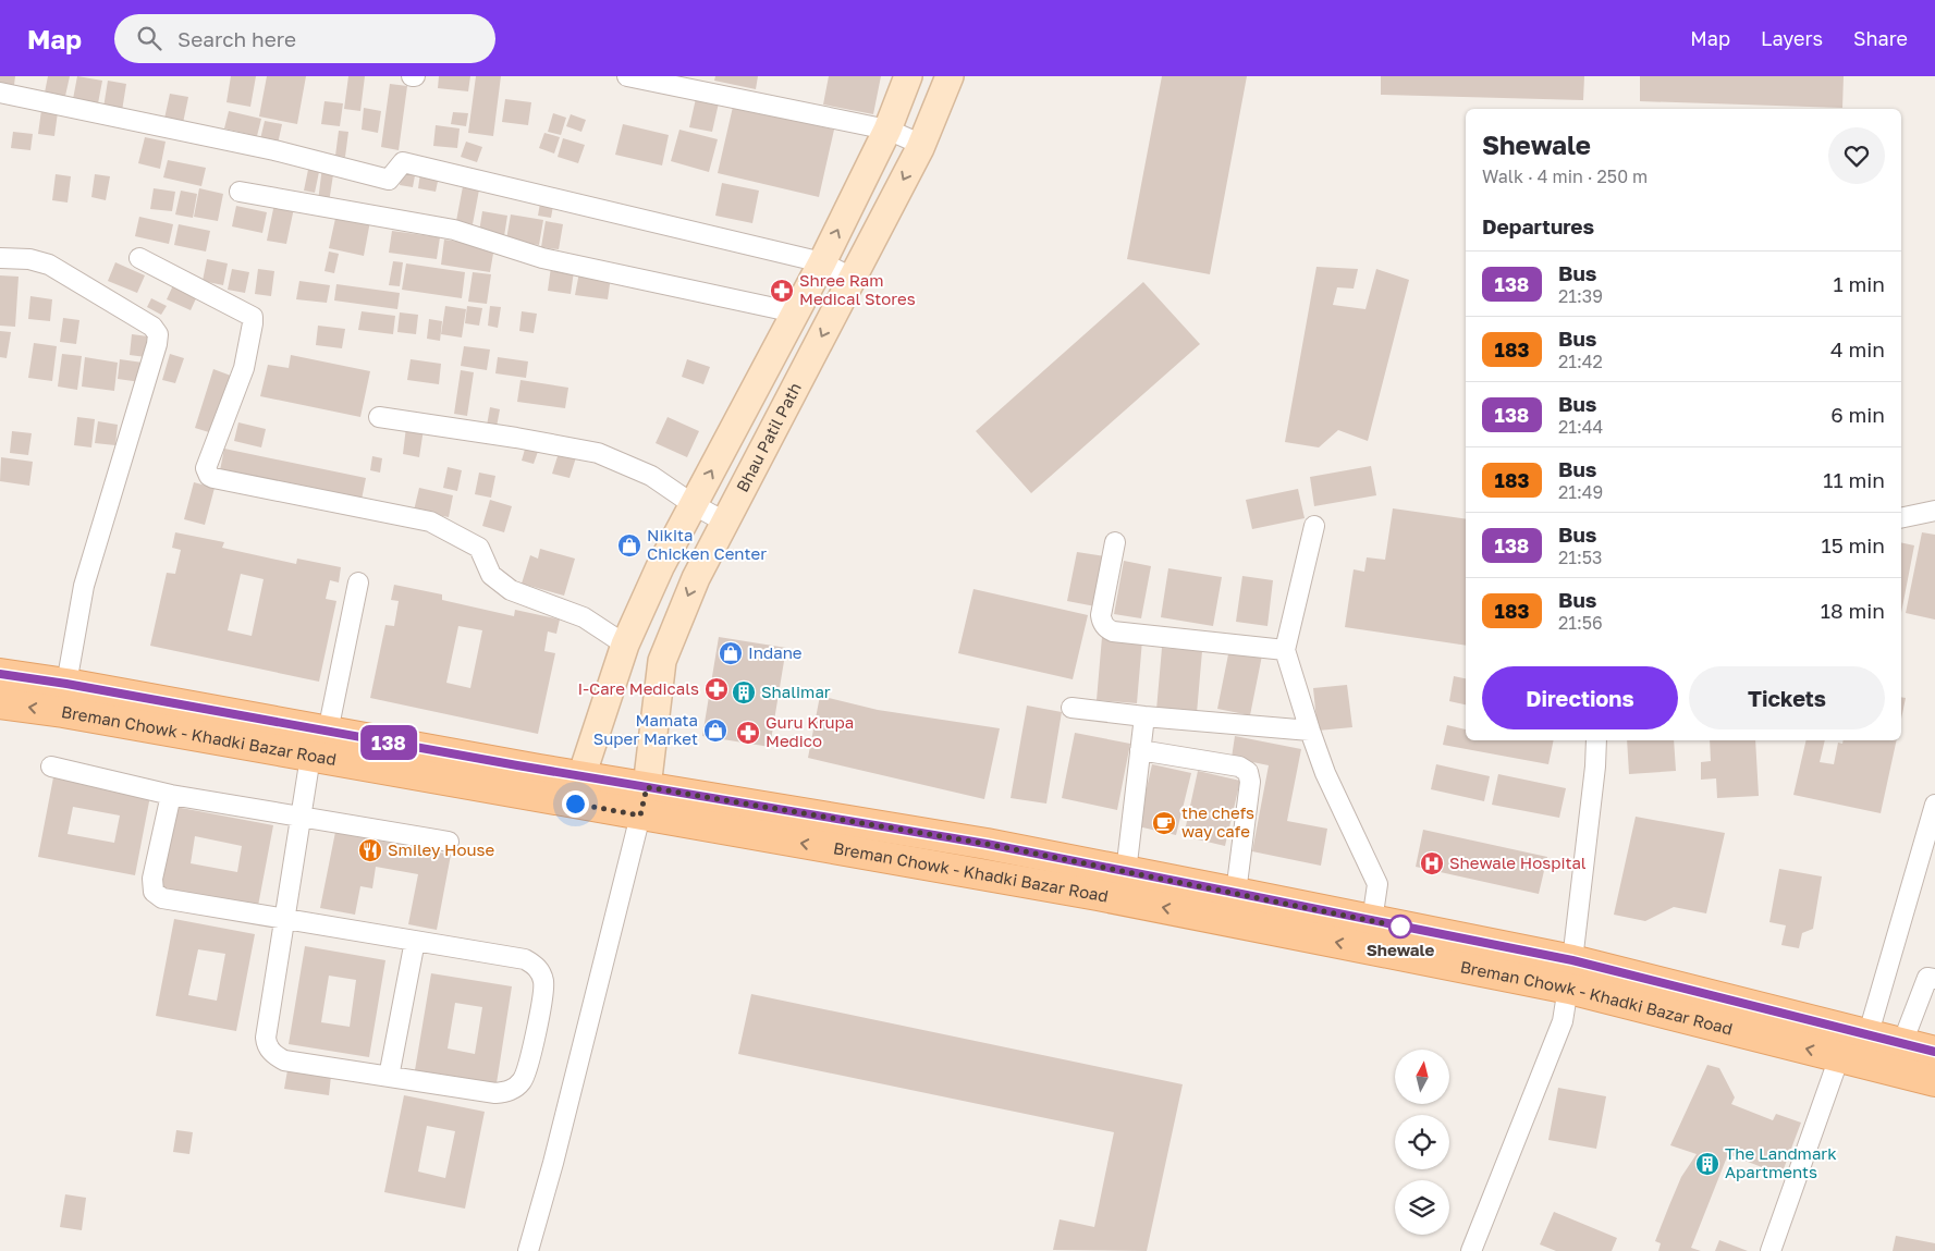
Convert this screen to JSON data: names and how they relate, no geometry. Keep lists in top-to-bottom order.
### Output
{
  "streets": {
    "main road": ["Bhau Patil Path", "Breman Chowk - Khadki Bazar Road"]
  },
  "crossings": [
    ["Bhau Patil Path", "Breman Chowk - Khadki Bazar Road"]
  ],
  "places": {
    "pharmacy": ["Shree Ram Medical Stores", "I-Care Medicals", "Guru Krupa Medico"],
    "shop": ["Nikita Chicken Center", "Indane", "Mamata Super Market"],
    "building": ["Shalimar", "The Landmark Apartments"],
    "cafe": ["the chefs way cafe"],
    "restaurant": ["Smiley House"],
    "hospital": ["Shewale Hospital"],
    "other": ["Shewale"]
  },
  "lines": ["bus line 138"],
  "north": "top",
  "page": {
    "header": "Map",
    "search": "Search here",
    "nav": ["Map", "Layers", "Share"],
    "on_map": "138",
    "heading": [
      ["Shewale", "Walk · 4 min · 250 m"],
      "Departures"
    ],
    "list": [
      {
        "mark": "138",
        "name": "Bus",
        "note": "21:39",
        "value": "1 min"
      },
      {
        "mark": "183",
        "name": "Bus",
        "note": "21:42",
        "value": "4 min"
      },
      {
        "mark": "138",
        "name": "Bus",
        "note": "21:44",
        "value": "6 min"
      },
      {
        "mark": "183",
        "name": "Bus",
        "note": "21:49",
        "value": "11 min"
      },
      {
        "mark": "138",
        "name": "Bus",
        "note": "21:53",
        "value": "15 min"
      },
      {
        "mark": "183",
        "name": "Bus",
        "note": "21:56",
        "value": "18 min"
      }
    ],
    "buttons": ["Directions", "Tickets"]
  }
}
